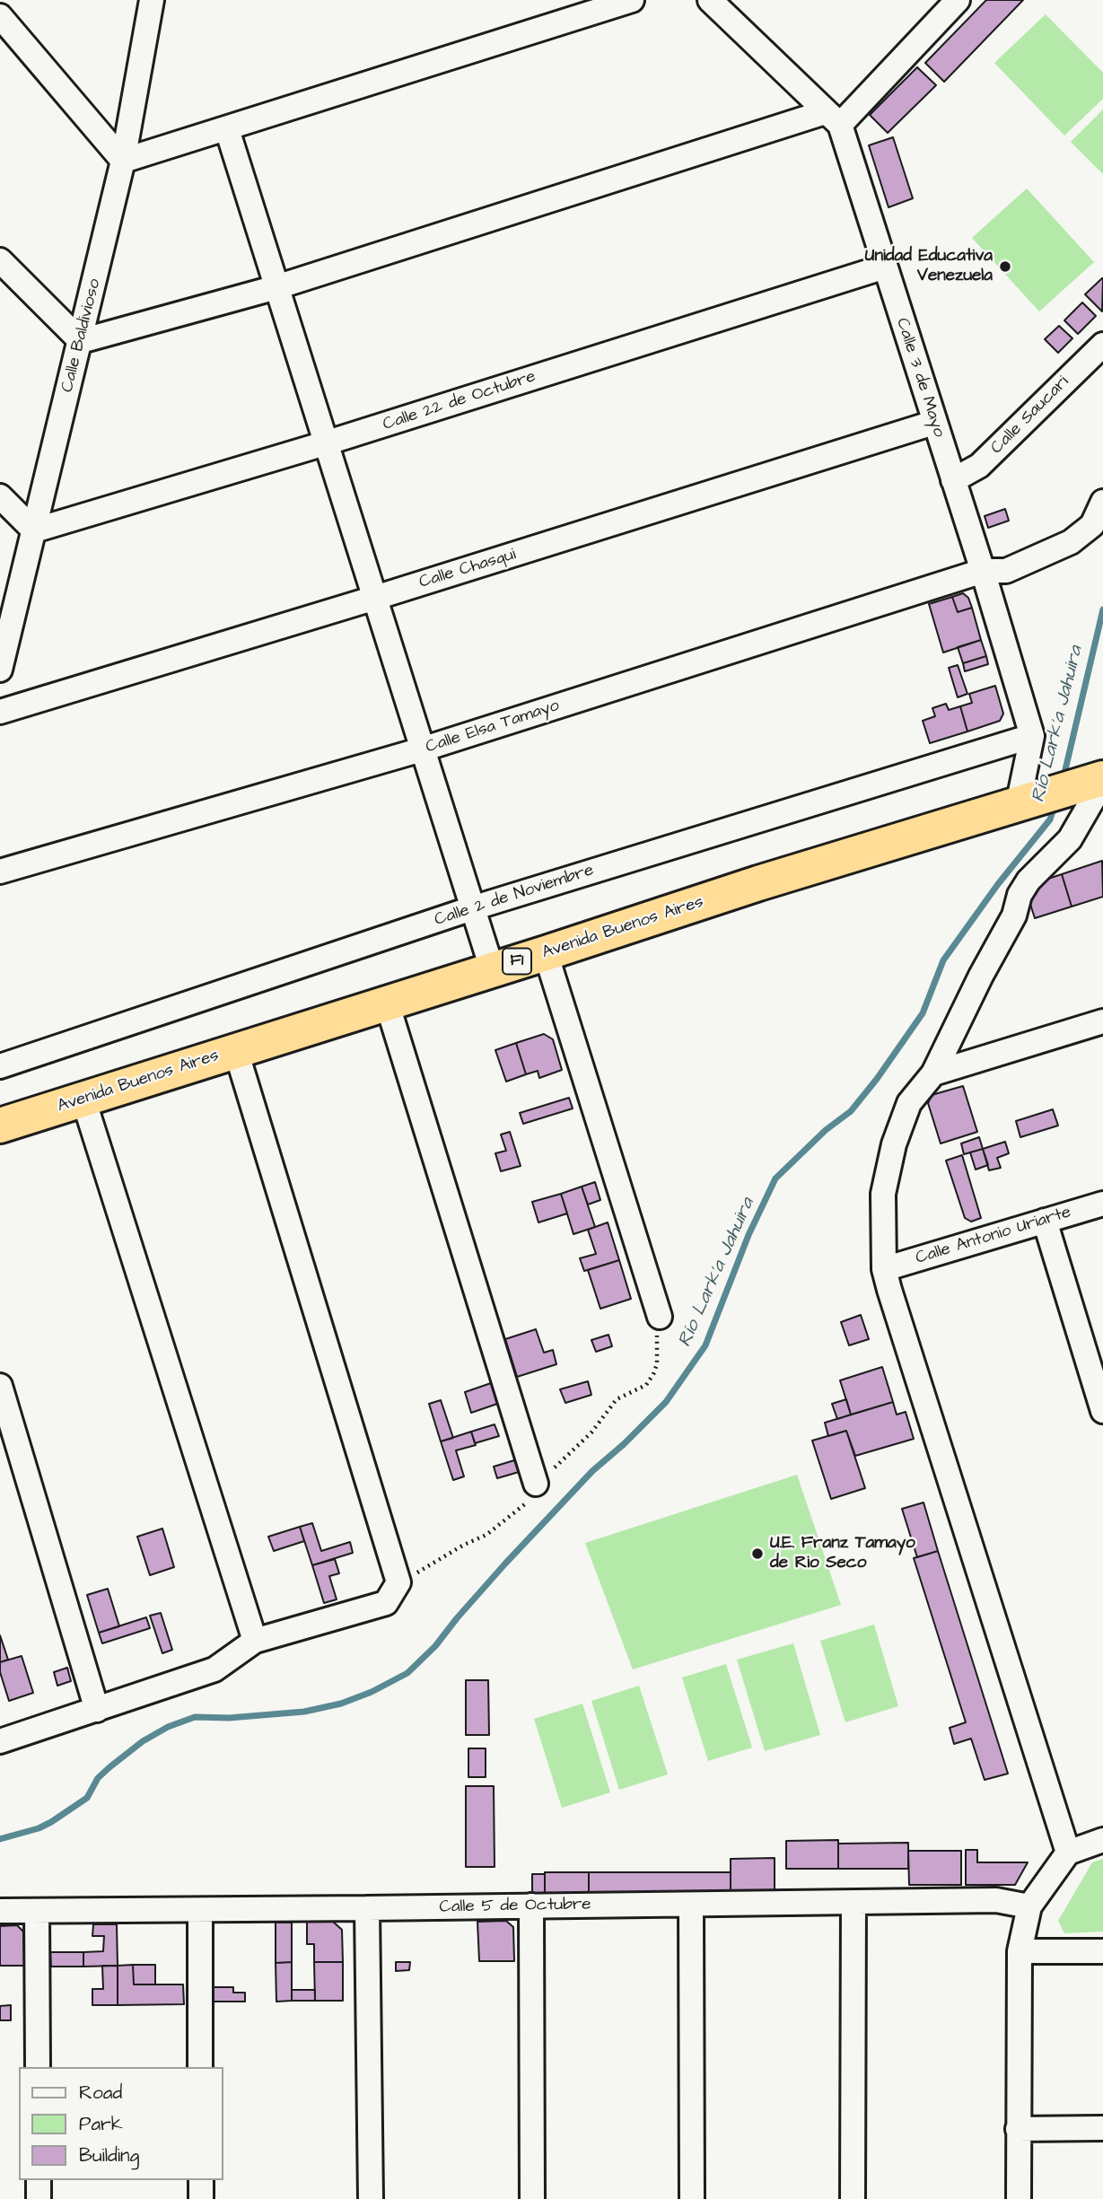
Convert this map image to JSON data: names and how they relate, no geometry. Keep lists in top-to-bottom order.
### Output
{
  "streets": {
    "highway": ["Avenida Buenos Aires", "F1"],
    "street": [
      "Calle Baldivioso",
      "Calle 3 de Mayo",
      "Calle 22 de Octubre",
      "Calle Saucari",
      "Calle Chasqui",
      "Calle Elsa Tamayo",
      "Calle 2 de Noviembre",
      "Calle Antonio Uriarte",
      "Calle 5 de Octubre"
    ]
  },
  "crossings": [
    ["Calle Baldivioso", "Calle 22 de Octubre"],
    ["Calle 3 de Mayo", "Calle 22 de Octubre"],
    ["Calle 3 de Mayo", "Calle Saucari"],
    ["Calle 3 de Mayo", "Calle Chasqui"],
    ["Calle 3 de Mayo", "Calle Elsa Tamayo"],
    ["Calle 3 de Mayo", "Calle 2 de Noviembre"],
    ["Calle 3 de Mayo", "Avenida Buenos Aires"]
  ],
  "water": ["Río Lark’a Jahuira"],
  "places": ["Unidad Educativa Venezuela", "U.E. Franz Tamayo de Rio Seco"],
  "legend": ["Road", "Park", "Building"]
}
